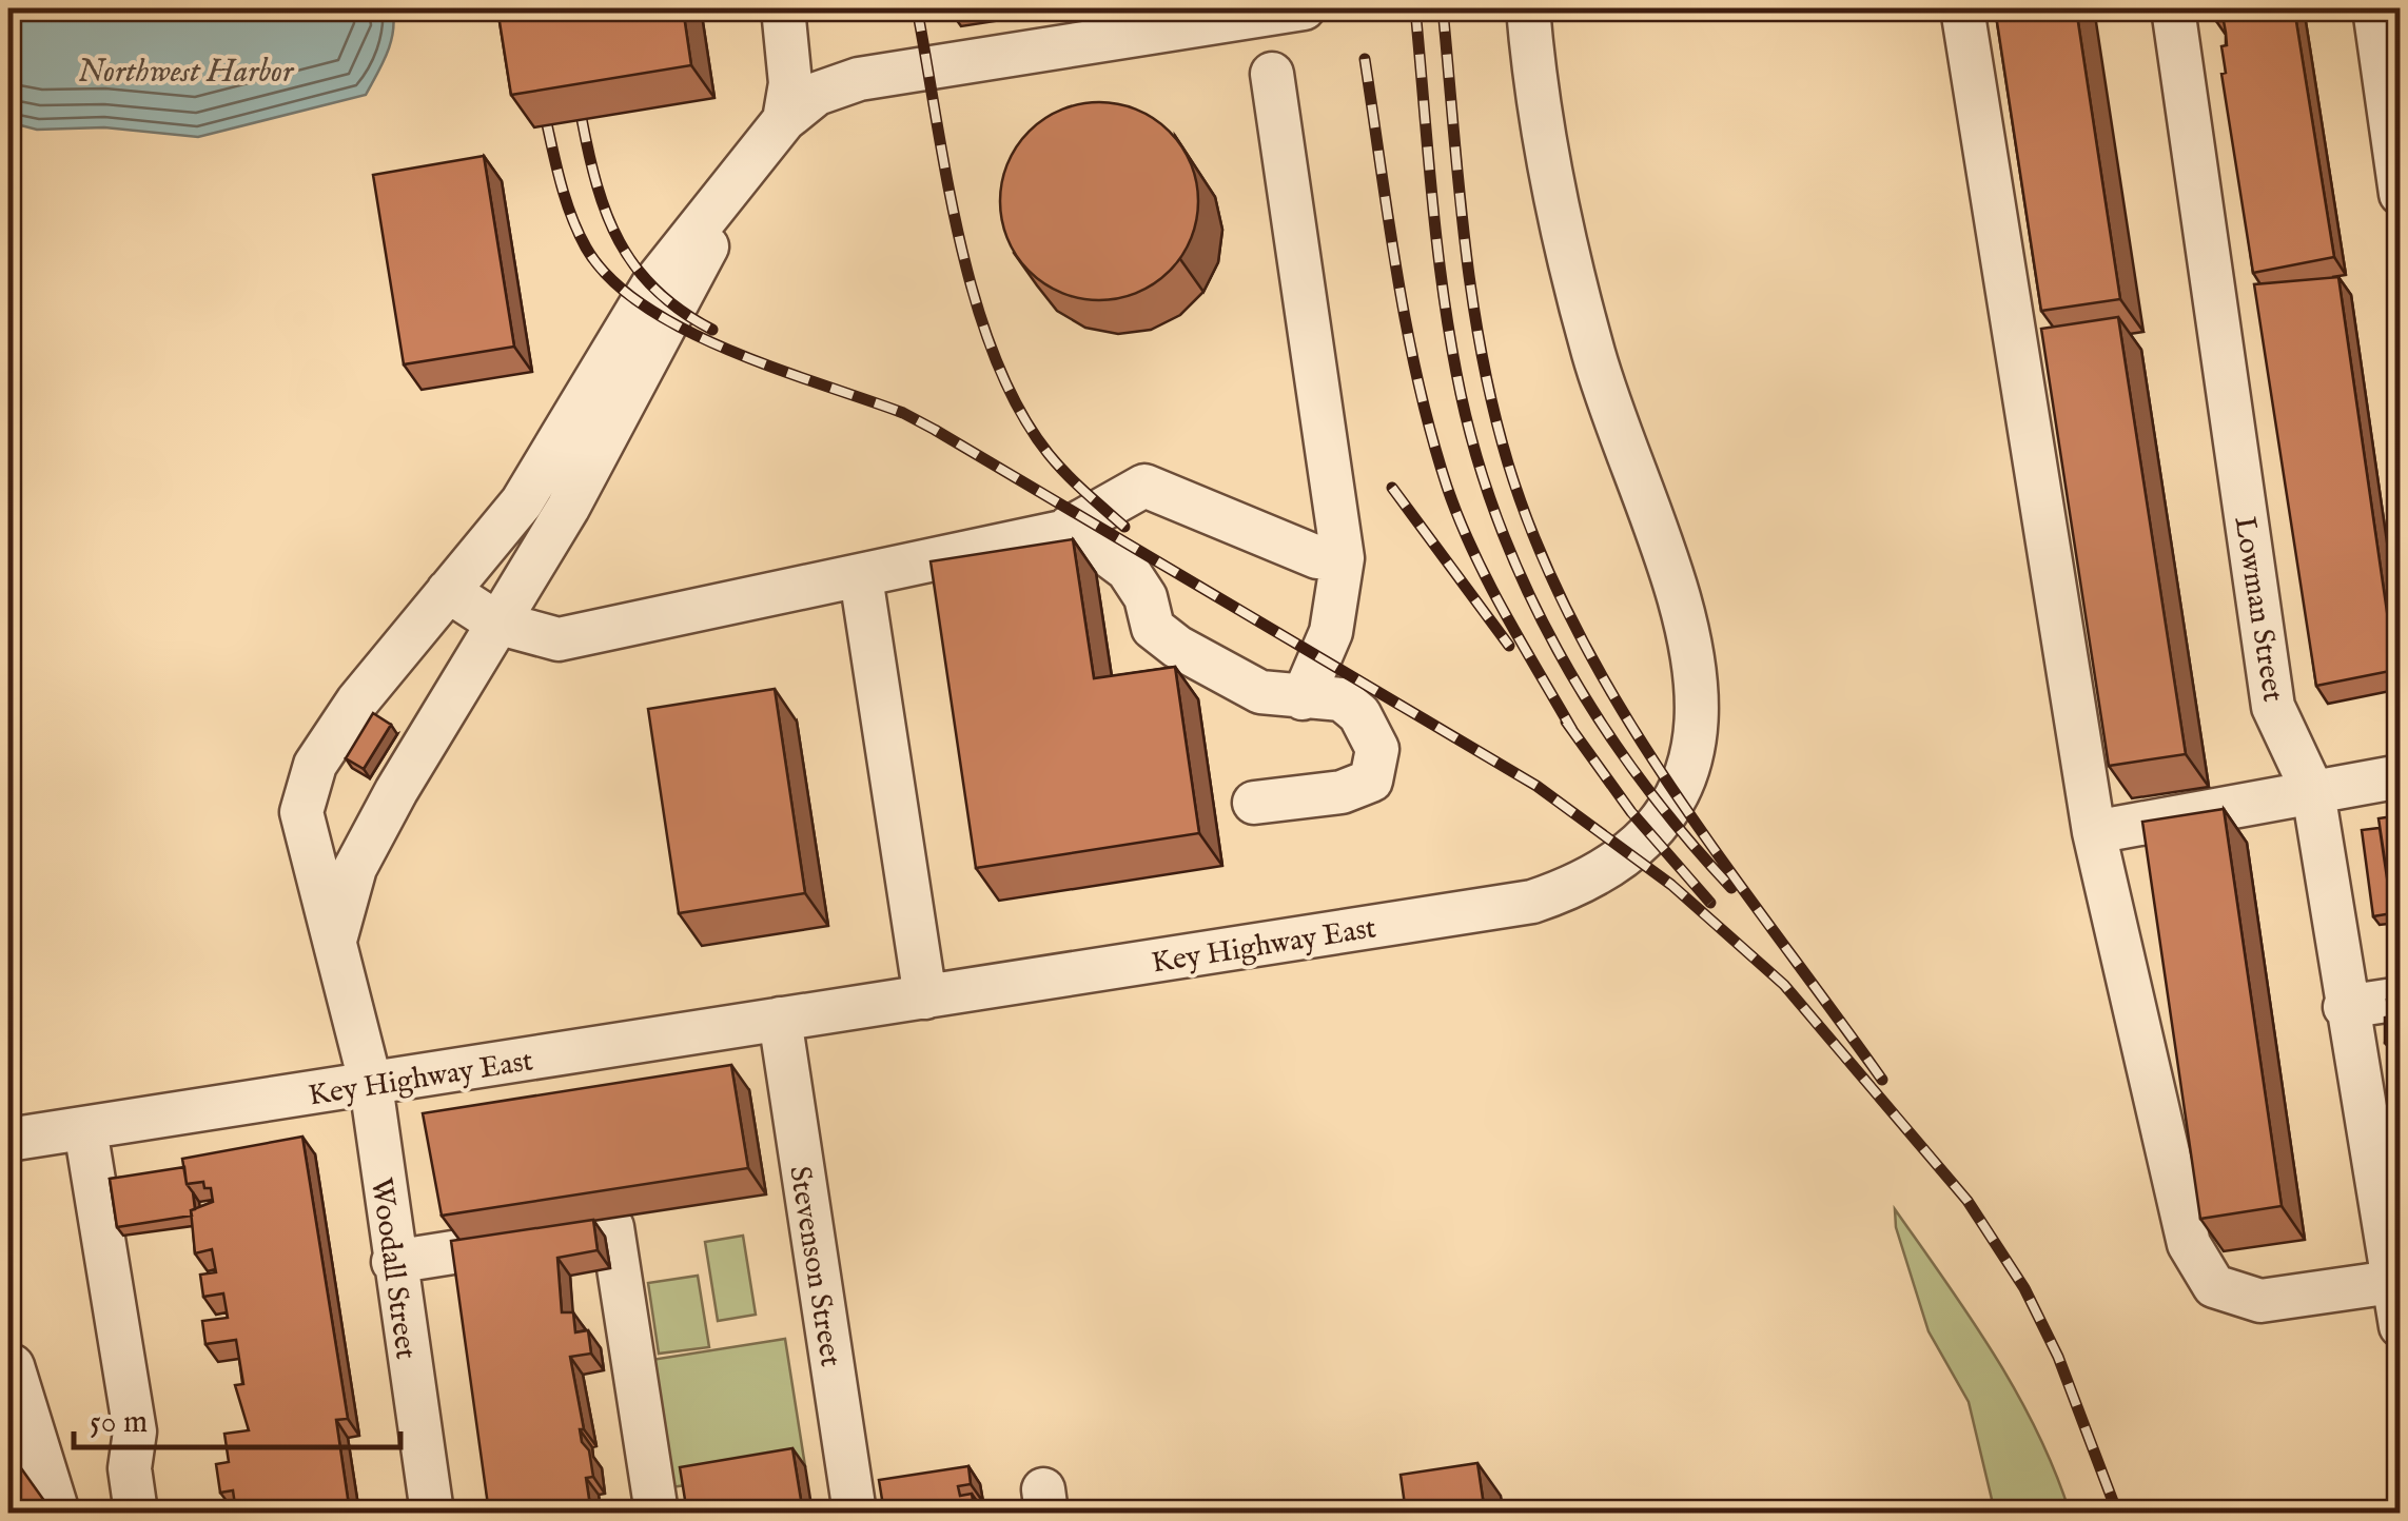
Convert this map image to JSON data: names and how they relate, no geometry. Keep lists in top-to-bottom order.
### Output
{
  "streets": {
    "street": [
      "Lowman Street",
      "Key Highway East",
      "Stevenson Street",
      "Woodall Street"
    ]
  },
  "crossings": [
    ["Key Highway East", "Stevenson Street"],
    ["Key Highway East", "Woodall Street"]
  ],
  "water": ["Northwest Harbor"],
  "scale_bar": "50 m"
}
